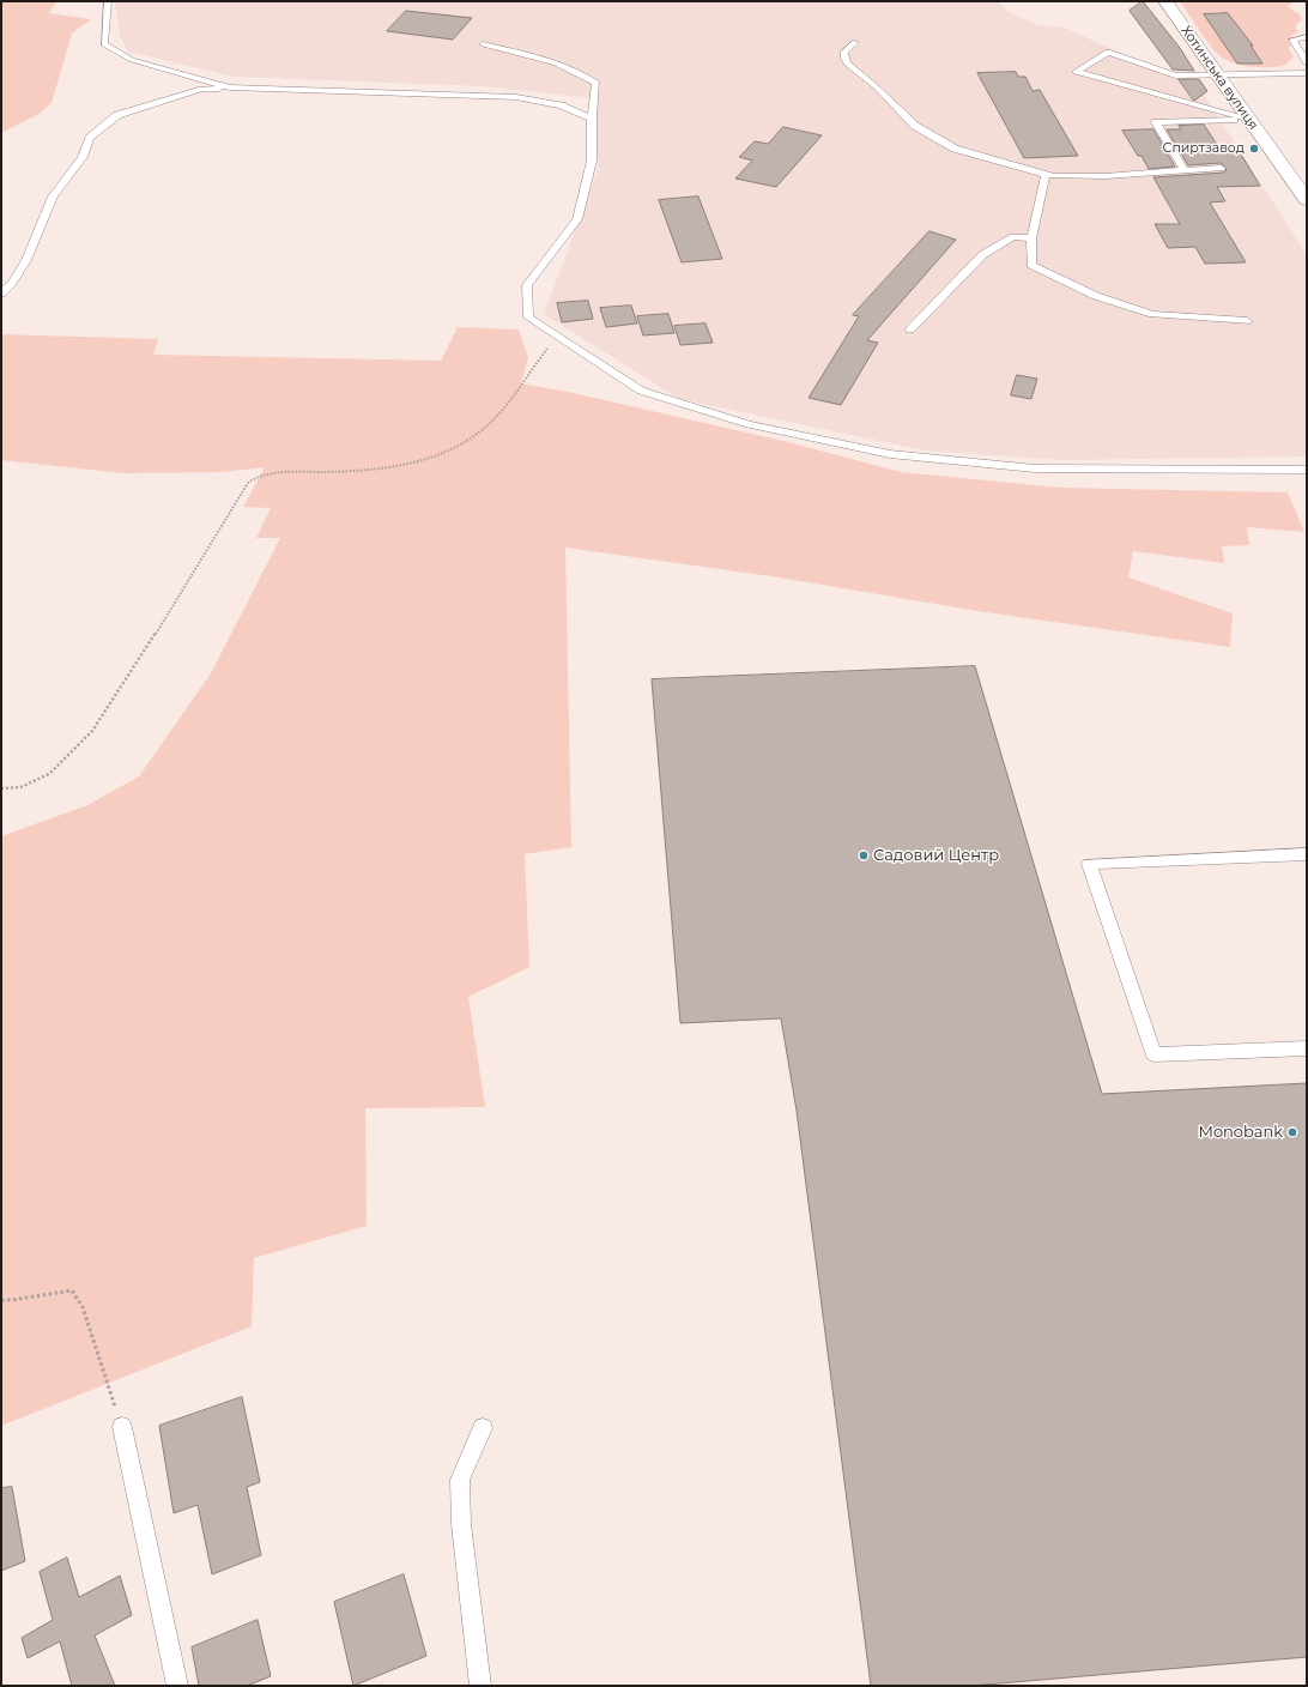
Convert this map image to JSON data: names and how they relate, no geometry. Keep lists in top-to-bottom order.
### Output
{
  "streets": {
    "highway": ["Хотинська вулиця"]
  },
  "places": ["Спиртзавод", "Садовий Центр", "Monobank"]
}
